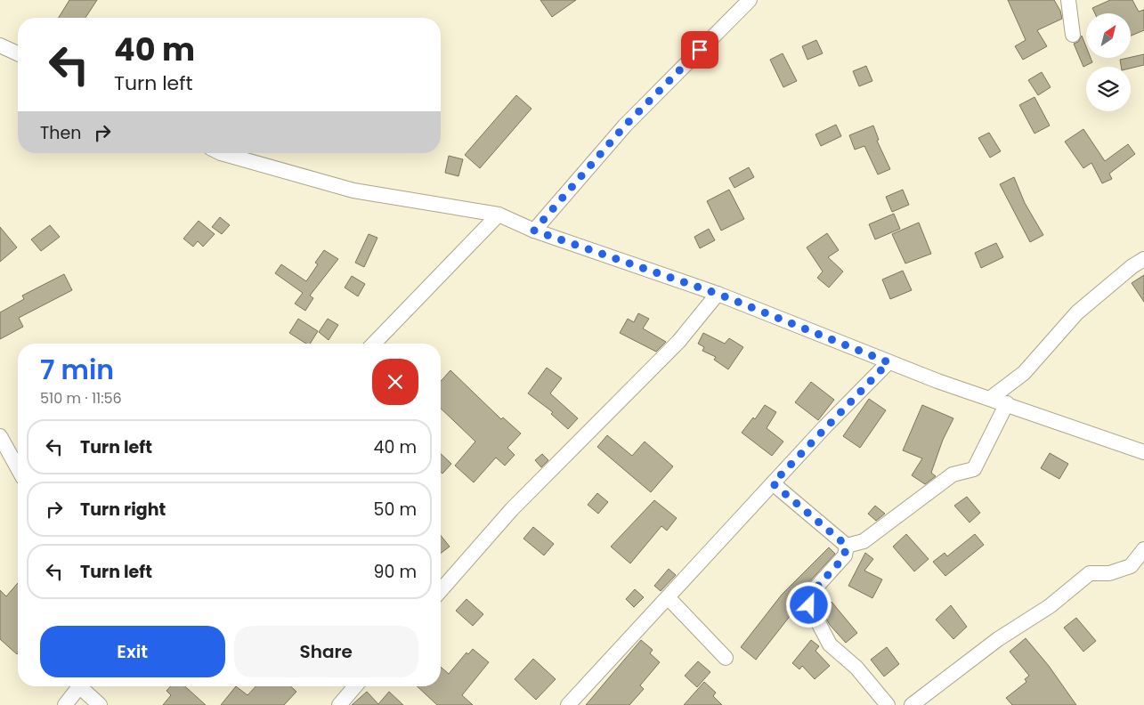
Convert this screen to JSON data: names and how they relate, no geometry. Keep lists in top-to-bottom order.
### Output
{
  "north": "top right",
  "page": {
    "turn": ["40 m", "Turn left"],
    "then": "Then",
    "heading": ["7 min", "510 m · 11:56"],
    "list": [
      {
        "name": "Turn left",
        "value": "40 m"
      },
      {
        "name": "Turn right",
        "value": "50 m"
      },
      {
        "name": "Turn left",
        "value": "90 m"
      }
    ],
    "buttons": ["Exit", "Share"]
  }
}
